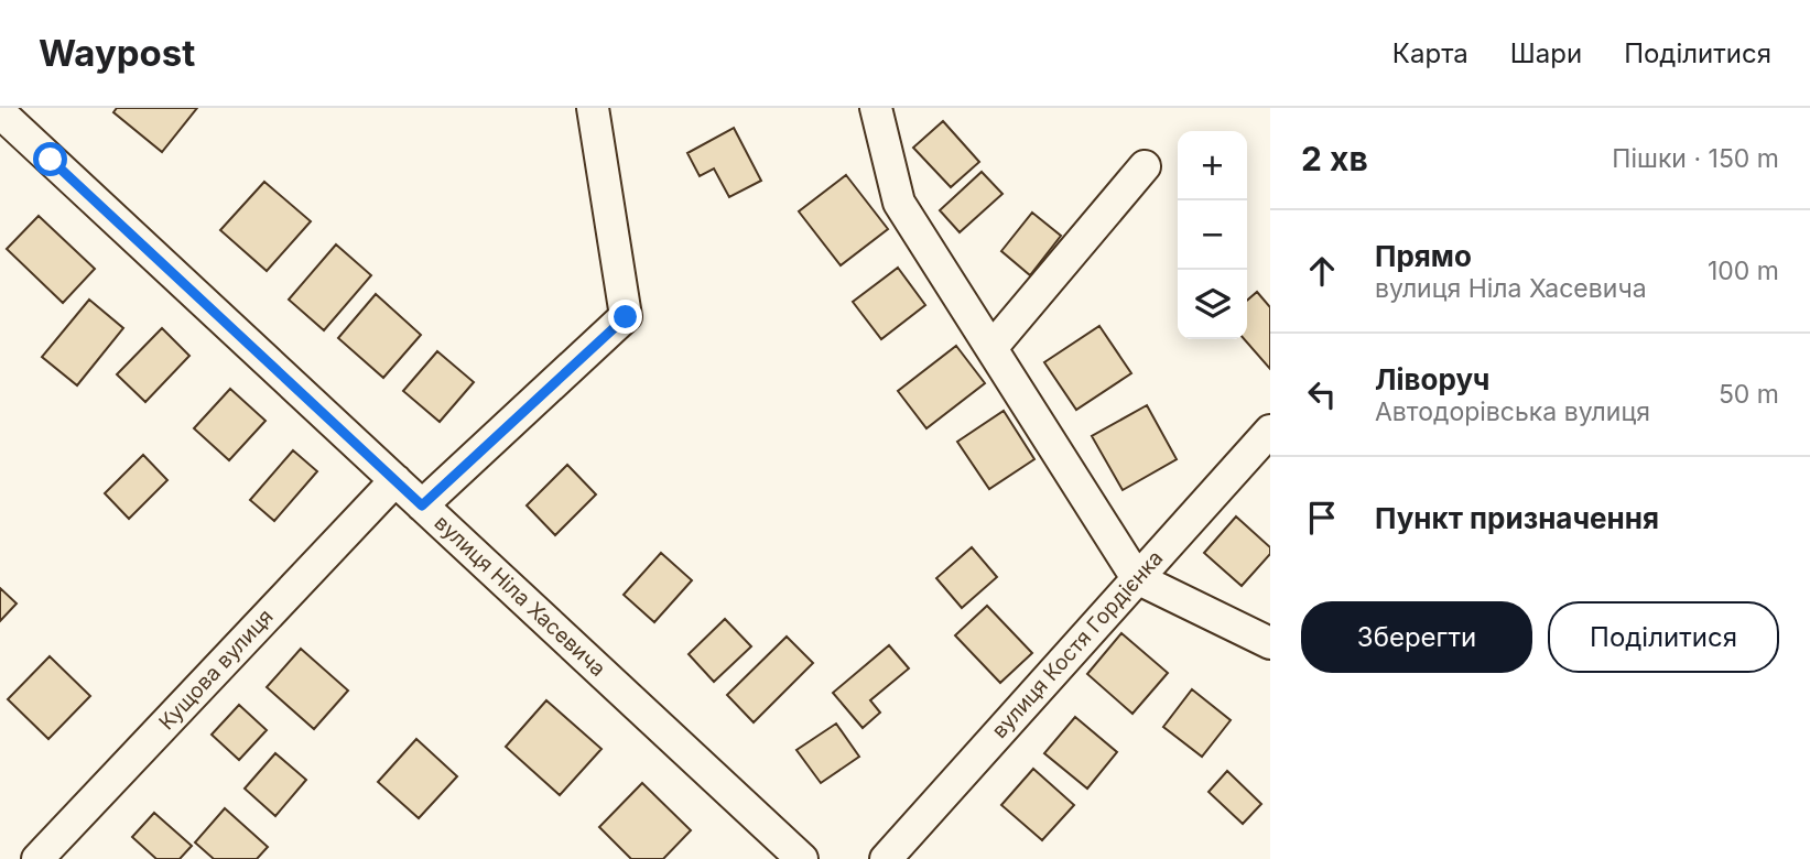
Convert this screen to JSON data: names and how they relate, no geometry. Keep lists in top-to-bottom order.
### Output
{
  "streets": {
    "street": ["вулиця Ніла Хасевича", "вулиця Костя Гордієнка", "Кущова вулиця"]
  },
  "crossings": [
    ["вулиця Ніла Хасевича", "Кущова вулиця"]
  ],
  "page": {
    "header": "Waypost",
    "nav": ["Карта", "Шари", "Поділитися"],
    "heading": ["2 хв", "Пішки · 150 m"],
    "map_buttons": ["+", "−"],
    "list": [
      ["Прямо", "вулиця Ніла Хасевича", "100 m"],
      ["Ліворуч", "Автодорівська вулиця", "50 m"],
      "Пункт призначення"
    ],
    "buttons": ["Зберегти", "Поділитися"]
  }
}
